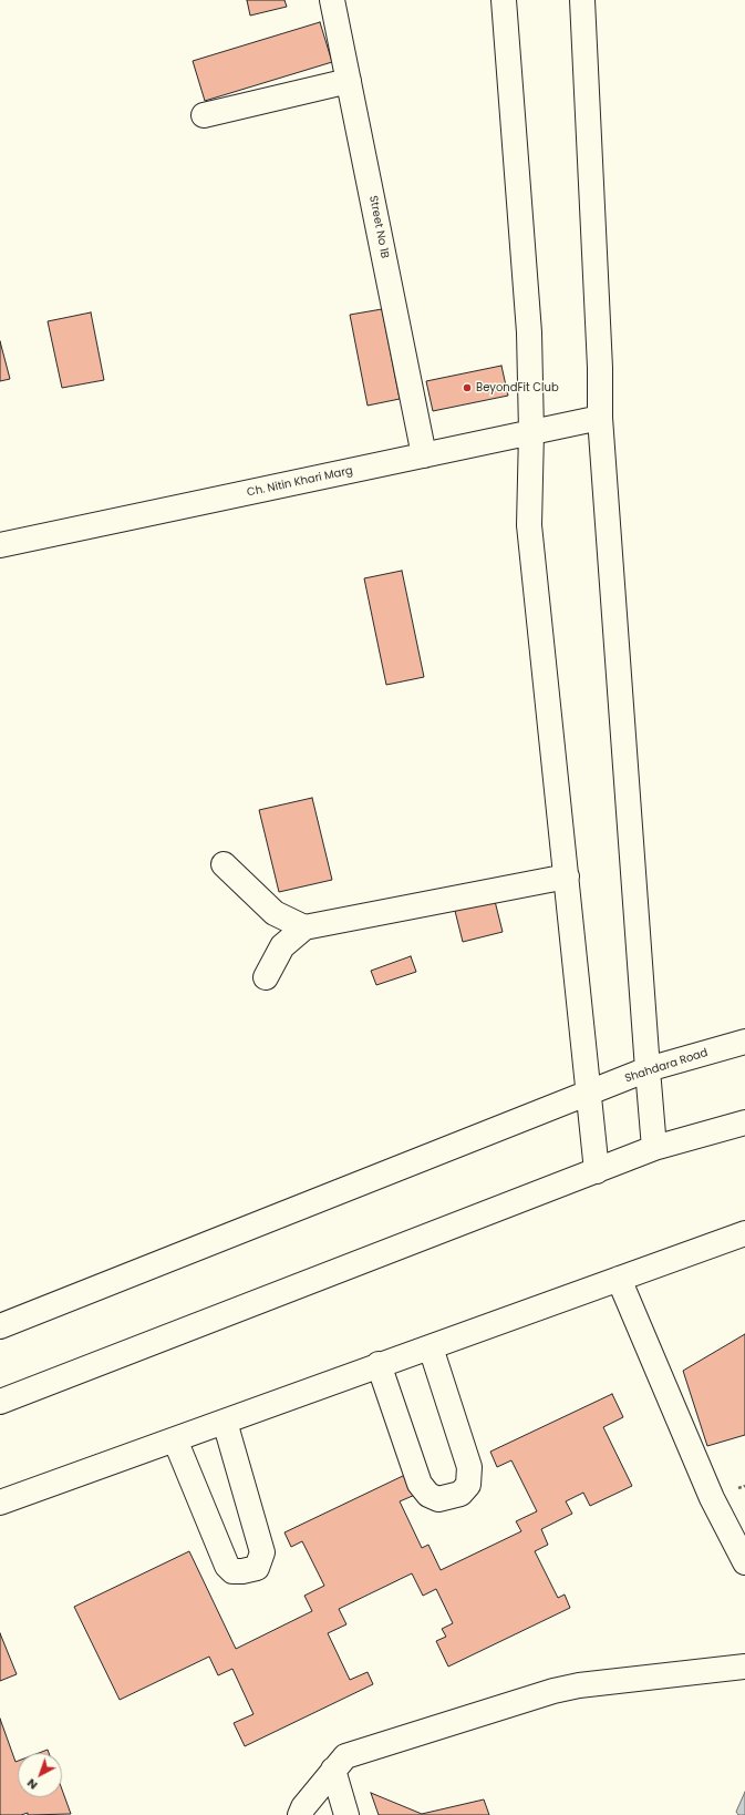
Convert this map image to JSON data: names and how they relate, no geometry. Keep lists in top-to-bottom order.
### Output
{
  "streets": {
    "street": ["Street No 1B", "Ch. Nitin Khari Marg", "Shahdara Road"]
  },
  "crossings": [
    ["Street No 1B", "Ch. Nitin Khari Marg"]
  ],
  "places": ["BeyondFit Club"],
  "north": "bottom left"
}
